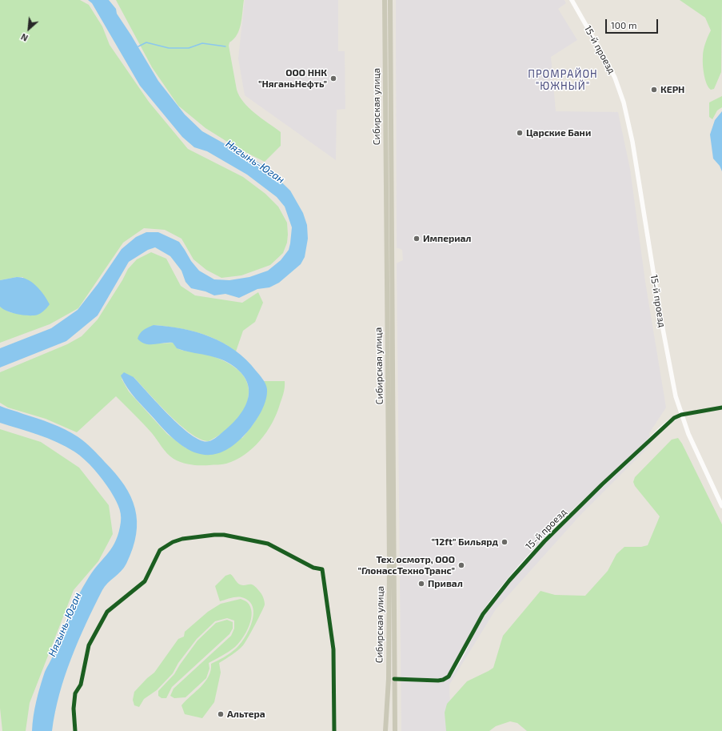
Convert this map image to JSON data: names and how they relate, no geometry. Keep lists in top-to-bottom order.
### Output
{
  "streets": {
    "main road": ["15-й проезд", "Сибирская улица"]
  },
  "crossings": [
    ["15-й проезд", "Сибирская улица"]
  ],
  "districts": ["ПРОМРАЙОН \"ЮЖНЫЙ\""],
  "water": ["Нягынь-Юган"],
  "places": [
    "ООО ННК \"НяганьНефть\"",
    "КЕРН",
    "Царские Бани",
    "Империал",
    "\"12ft\" Бильярд",
    "Тех. осмотр, ООО \"ГлонассТехноТранс\"",
    "Привал",
    "Альтера"
  ],
  "scale_bar": "100 m",
  "north": "bottom left"
}
